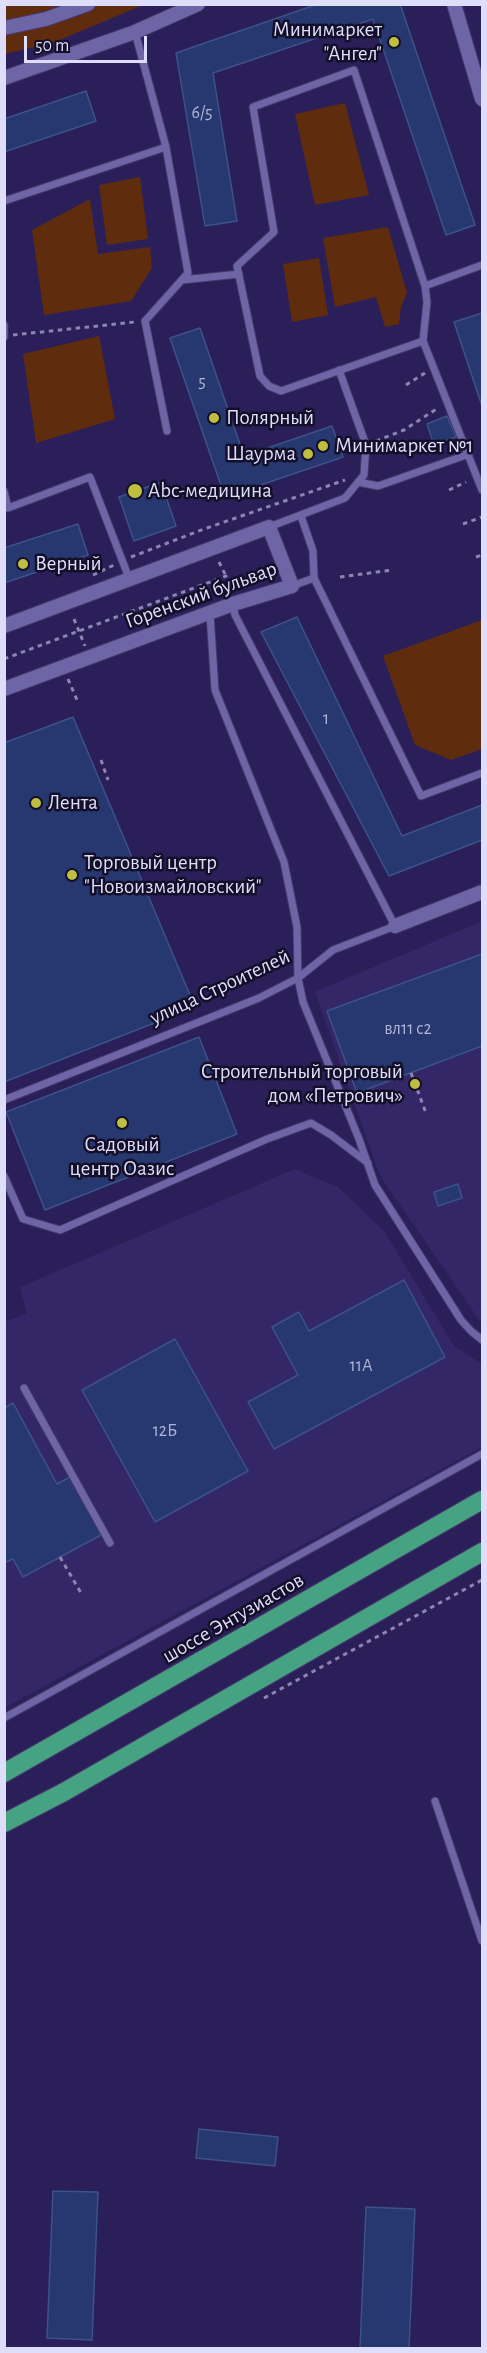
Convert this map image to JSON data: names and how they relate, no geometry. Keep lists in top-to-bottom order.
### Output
{
  "streets": {
    "highway": ["шоссе Энтузиастов"],
    "street": ["Горенский бульвар", "улица Строителей"]
  },
  "places": [
    "Минимаркет \"Ангел\"",
    "Полярный",
    "Минимаркет №1",
    "Шаурма",
    "Abc-медицина",
    "Верный",
    "Лента",
    "Торговый центр \"Новоизмайловский\"",
    "Строительный торговый дом «Петрович»",
    "Садовый центр Оазис"
  ],
  "house_numbers": [
    "6/5",
    "5",
    "1",
    "вл11 с2",
    "11А",
    "12Б"
  ],
  "scale_bar": "50 m"
}
